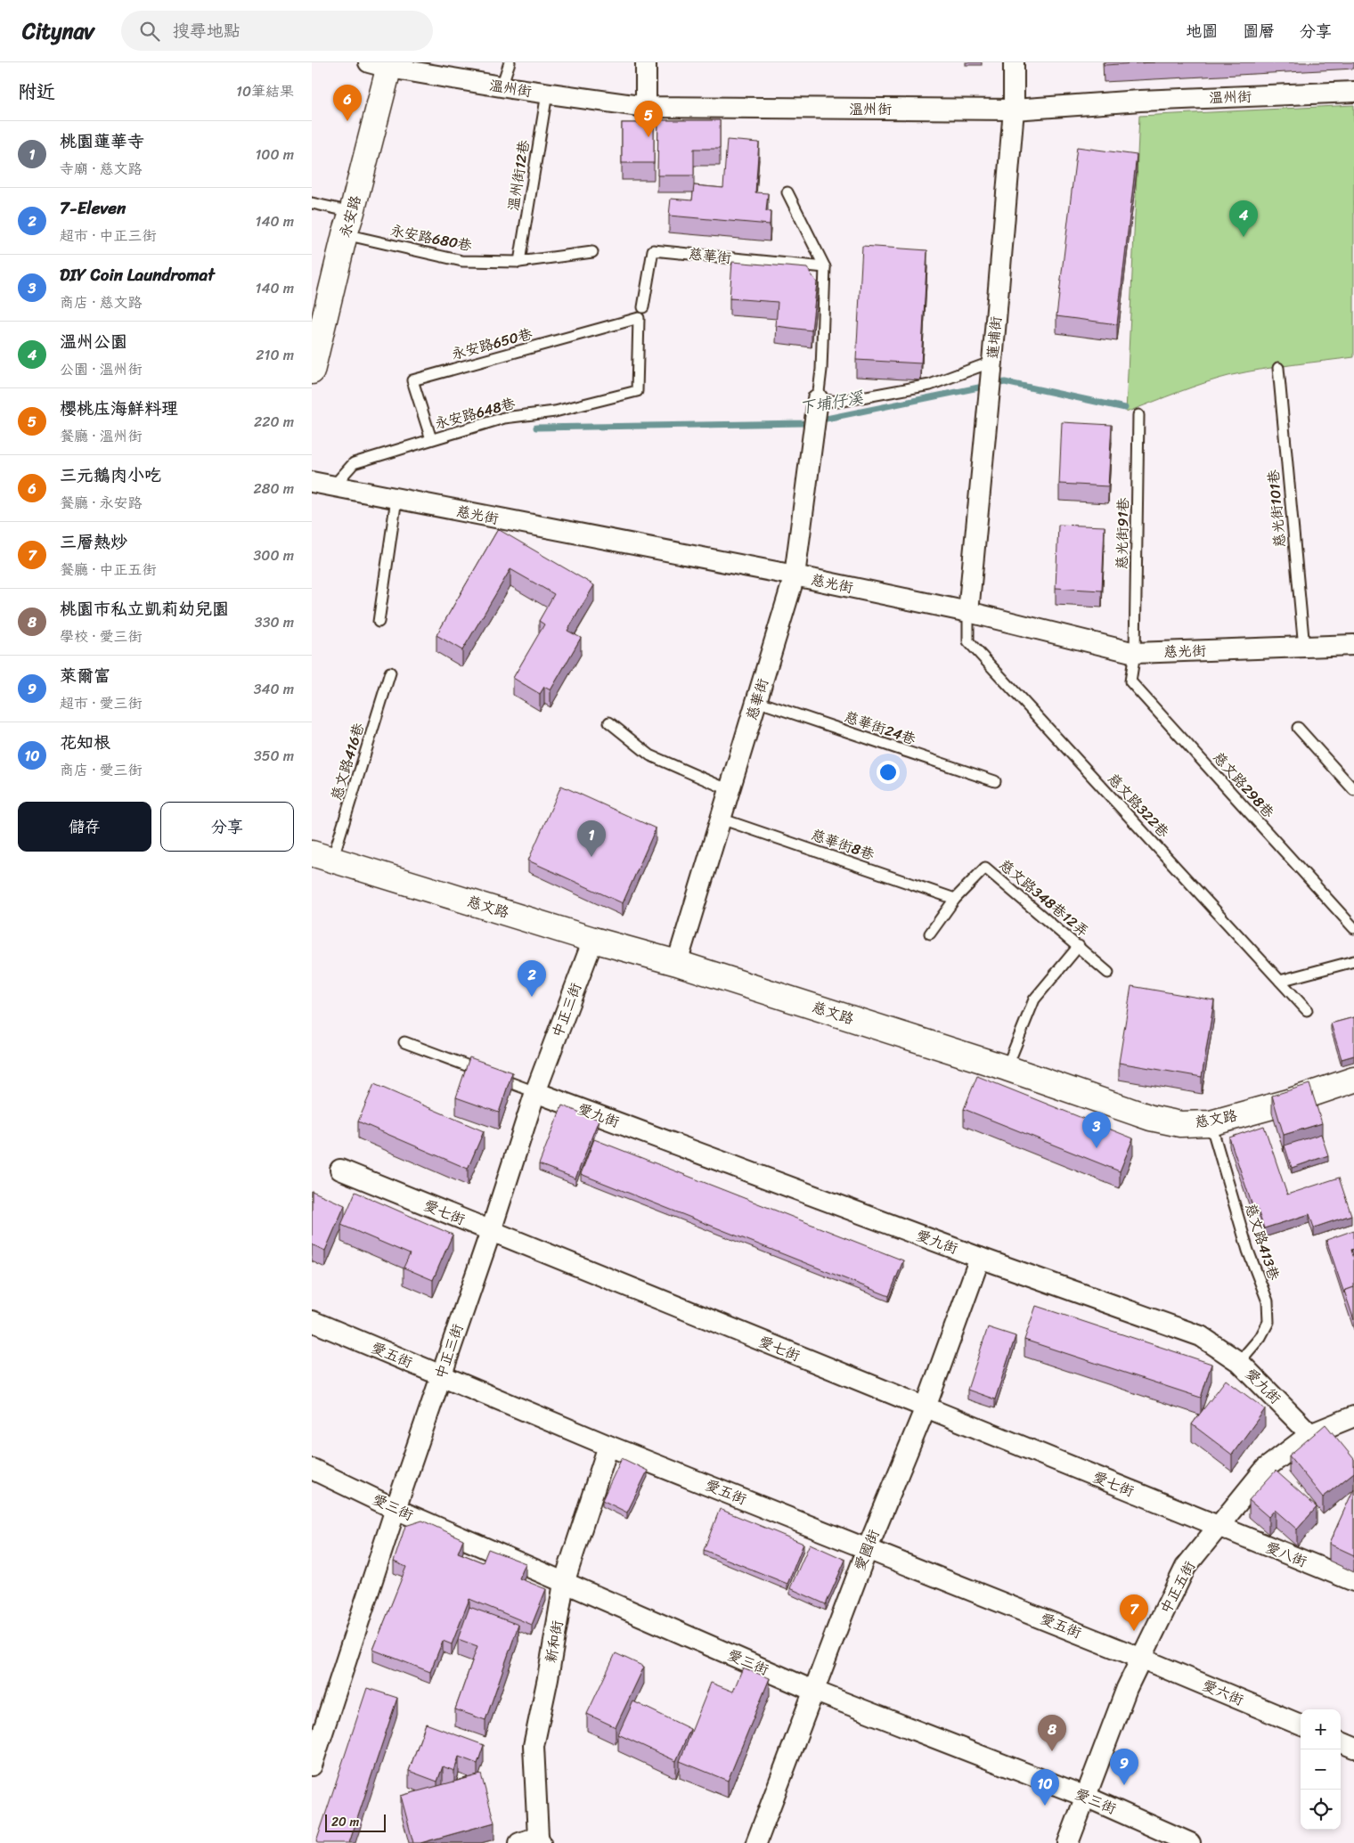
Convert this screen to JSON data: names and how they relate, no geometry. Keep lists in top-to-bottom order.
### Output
{
  "streets": {
    "street": [
      "溫州街",
      "永安路",
      "慈華街",
      "蓮埔街",
      "慈光街",
      "慈文路",
      "中正三街",
      "愛九街",
      "愛七街",
      "愛五街",
      "愛三街",
      "愛國街",
      "愛八街",
      "中正五街",
      "新和街",
      "愛六街"
    ],
    "lane": [
      "溫州街12巷",
      "永安路680巷",
      "永安路650巷",
      "永安路648巷",
      "慈光街101巷",
      "慈光街91巷",
      "慈華街24巷",
      "慈文路416巷",
      "慈文路298巷",
      "慈文路322巷",
      "慈華街8巷",
      "慈文路348巷12弄",
      "慈文路413巷"
    ]
  },
  "crossings": [
    ["溫州街", "溫州街12巷"],
    ["溫州街", "永安路"],
    ["溫州街", "蓮埔街"],
    ["溫州街12巷", "永安路680巷"],
    ["永安路", "永安路680巷"],
    ["慈華街", "慈光街"],
    ["慈華街", "慈華街24巷"],
    ["慈華街", "慈華街8巷"],
    ["慈華街", "慈文路"],
    ["蓮埔街", "慈光街"],
    ["蓮埔街", "慈文路322巷"],
    ["永安路650巷", "永安路648巷"],
    ["永安路648巷", "慈光街"],
    ["慈光街101巷", "慈光街"],
    ["慈光街", "慈光街91巷"],
    ["慈光街", "慈文路298巷"],
    ["慈光街", "慈文路322巷"],
    ["慈光街91巷", "慈文路298巷"],
    ["慈文路416巷", "慈文路"],
    ["慈華街8巷", "慈文路348巷12弄"],
    ["慈文路", "中正三街"],
    ["慈文路", "慈文路413巷"],
    ["中正三街", "愛九街"],
    ["中正三街", "愛七街"],
    ["中正三街", "愛五街"],
    ["中正三街", "愛三街"],
    ["愛九街", "慈文路413巷"],
    ["愛九街", "愛國街"],
    ["愛九街", "中正五街"],
    ["愛七街", "愛國街"],
    ["愛七街", "愛八街"],
    ["愛七街", "中正五街"],
    ["愛五街", "愛國街"],
    ["愛五街", "中正五街"],
    ["愛五街", "新和街"],
    ["愛五街", "愛六街"],
    ["愛三街", "愛國街"],
    ["愛三街", "中正五街"],
    ["愛三街", "新和街"],
    ["愛八街", "中正五街"],
    ["中正五街", "愛六街"]
  ],
  "water": ["下埔仔溪"],
  "scale_bar": "20 m",
  "page": {
    "header": "Citynav",
    "search": "搜尋地點",
    "nav": ["地圖", "圖層", "分享"],
    "heading": ["附近", "10筆結果"],
    "pins": [
      "6",
      "5",
      "4",
      "1",
      "2",
      "3",
      "7",
      "8",
      "9",
      "10"
    ],
    "list": [
      {
        "mark": "1",
        "name": "桃園蓮華寺",
        "note": "寺廟 · 慈文路",
        "value": "100 m"
      },
      {
        "mark": "2",
        "name": "7-Eleven",
        "note": "超市 · 中正三街",
        "value": "140 m"
      },
      {
        "mark": "3",
        "name": "DIY Coin Laundromat",
        "note": "商店 · 慈文路",
        "value": "140 m"
      },
      {
        "mark": "4",
        "name": "溫州公園",
        "note": "公園 · 溫州街",
        "value": "210 m"
      },
      {
        "mark": "5",
        "name": "櫻桃庒海鮮料理",
        "note": "餐廳 · 溫州街",
        "value": "220 m"
      },
      {
        "mark": "6",
        "name": "三元鵝肉小吃",
        "note": "餐廳 · 永安路",
        "value": "280 m"
      },
      {
        "mark": "7",
        "name": "三層熱炒",
        "note": "餐廳 · 中正五街",
        "value": "300 m"
      },
      {
        "mark": "8",
        "name": "桃園市私立凱莉幼兒園",
        "note": "學校 · 愛三街",
        "value": "330 m"
      },
      {
        "mark": "9",
        "name": "萊爾富",
        "note": "超市 · 愛三街",
        "value": "340 m"
      },
      {
        "mark": "10",
        "name": "花知根",
        "note": "商店 · 愛三街",
        "value": "350 m"
      }
    ],
    "buttons": ["儲存", "分享"],
    "map_buttons": ["+", "−"],
    "scale": "20 m"
  }
}
